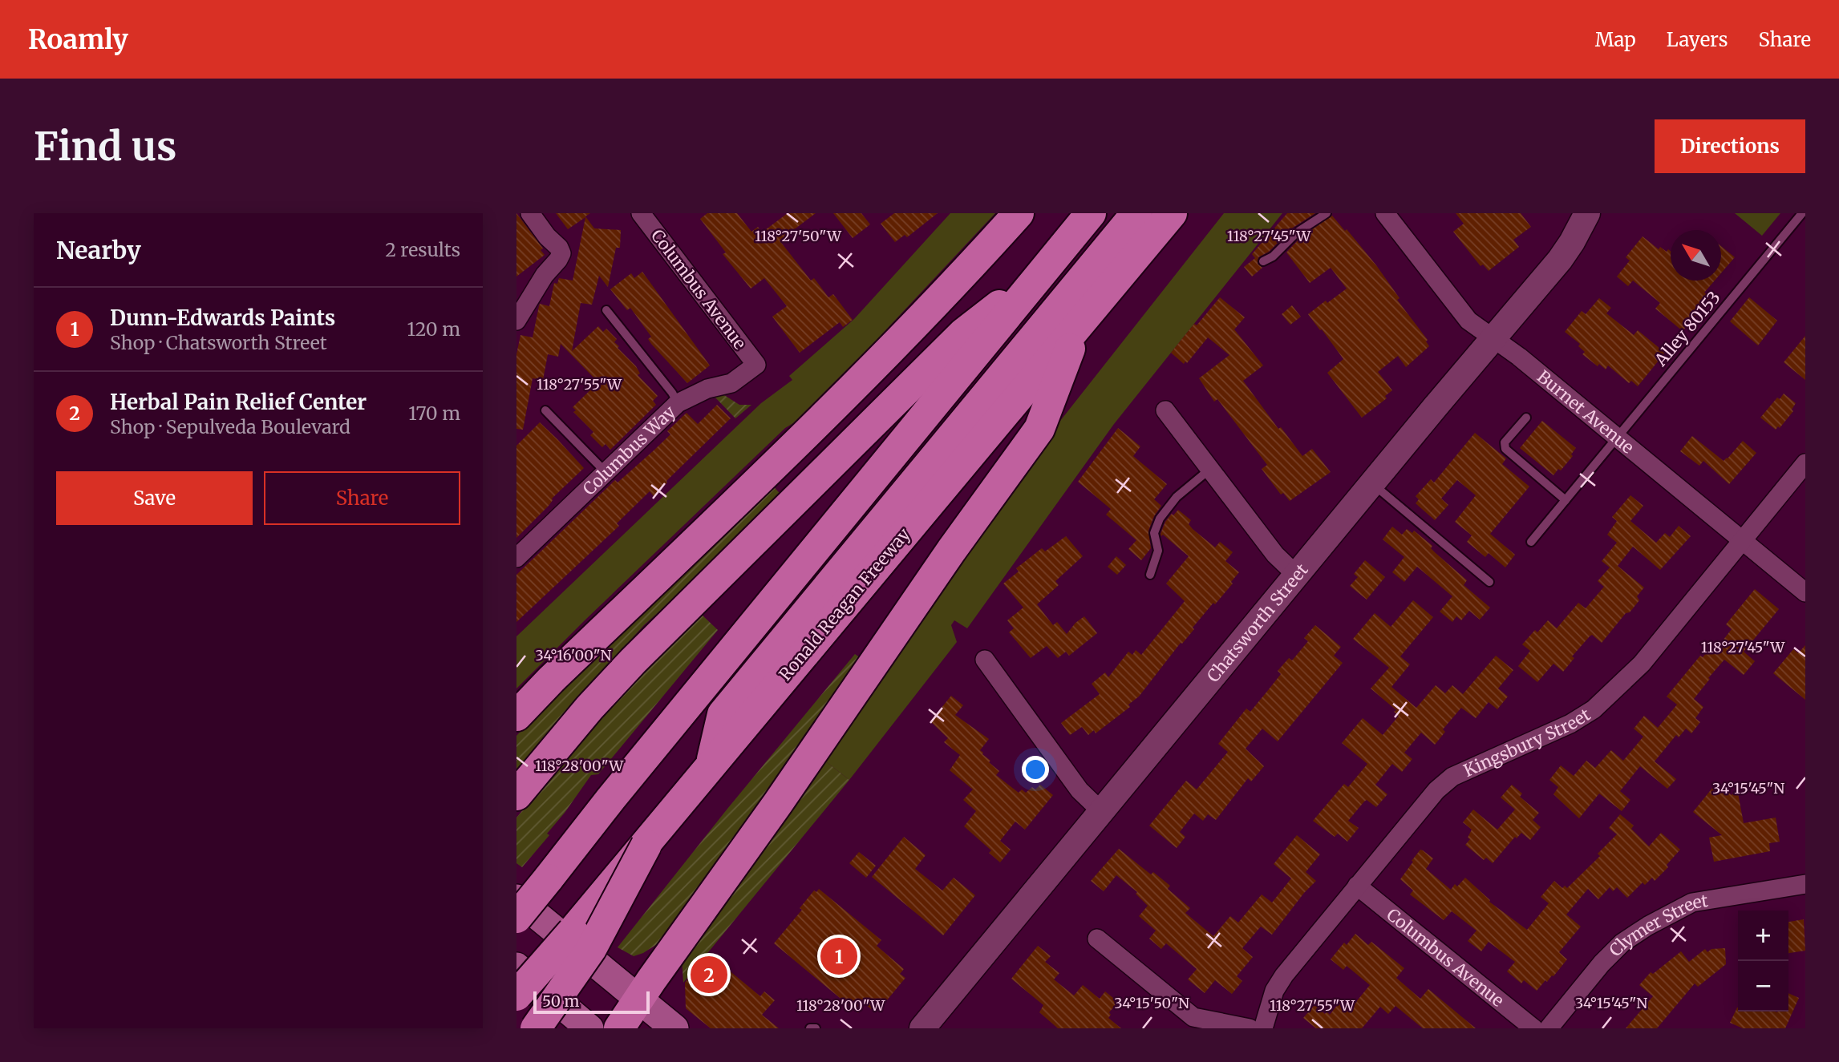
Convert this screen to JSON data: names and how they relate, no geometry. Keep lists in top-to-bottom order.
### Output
{
  "streets": {
    "highway": ["Ronald Reagan Freeway"],
    "main road": ["Chatsworth Street"],
    "street": [
      "Columbus Avenue",
      "Burnet Avenue",
      "Columbus Way",
      "Kingsbury Street",
      "Clymer Street"
    ],
    "lane": ["Alley 80153"]
  },
  "crossings": [
    ["Columbus Avenue", "Columbus Way"],
    ["Columbus Avenue", "Kingsbury Street"],
    ["Alley 80153", "Burnet Avenue"],
    ["Burnet Avenue", "Chatsworth Street"],
    ["Burnet Avenue", "Kingsbury Street"]
  ],
  "scale_bar": "50 m",
  "north": "top left",
  "page": {
    "header": "Roamly",
    "nav": ["Map", "Layers", "Share"],
    "buttons": [
      "Directions",
      ["Save", "Share"]
    ],
    "title": "Find us",
    "heading": ["Nearby", "2 results"],
    "list": [
      {
        "mark": "1",
        "name": "Dunn-Edwards Paints",
        "note": "Shop · Chatsworth Street",
        "value": "120 m"
      },
      {
        "mark": "2",
        "name": "Herbal Pain Relief Center",
        "note": "Shop · Sepulveda Boulevard",
        "value": "170 m"
      }
    ],
    "map_buttons": ["+", "−"],
    "pins": ["1", "2"],
    "scale": "50 m"
  },
  "coordinates": [
    "118°27'50\"W",
    "118°27'45\"W",
    "118°27'55\"W",
    "34°16'00\"N",
    "118°28'00\"W",
    "34°15'45\"N",
    "34°15'50\"N"
  ]
}
